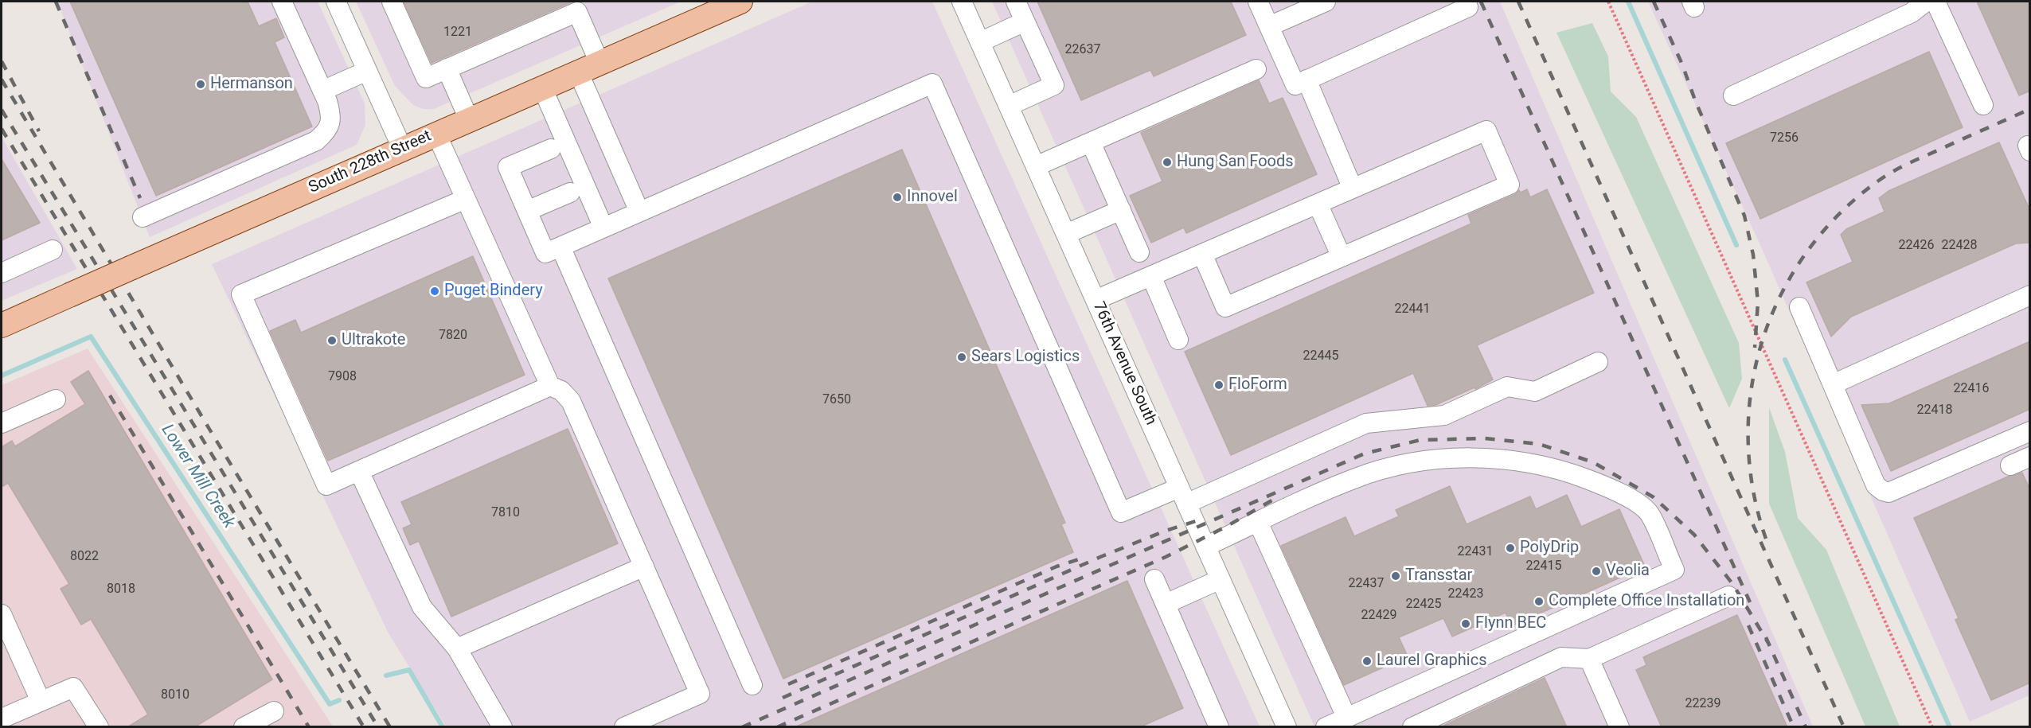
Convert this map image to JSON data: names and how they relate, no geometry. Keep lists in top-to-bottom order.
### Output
{
  "streets": {
    "main road": ["South 228th Street"],
    "street": ["76th Avenue South"]
  },
  "water": ["Lower Mill Creek"],
  "places": [
    "Hermanson",
    "Hung San Foods",
    "Innovel",
    "Puget Bindery",
    "Ultrakote",
    "Sears Logistics",
    "FloForm",
    "PolyDrip",
    "Veolia",
    "Transstar",
    "Complete Office Installation",
    "Flynn BEC",
    "Laurel Graphics"
  ],
  "house_numbers": [
    "1221",
    "22637",
    "7256",
    "22426",
    "22428",
    "22441",
    "7820",
    "22445",
    "7908",
    "22416",
    "7650",
    "22418",
    "7810",
    "22431",
    "8022",
    "22415",
    "22437",
    "8018",
    "22423",
    "22425",
    "22429",
    "8010",
    "22239"
  ]
}
